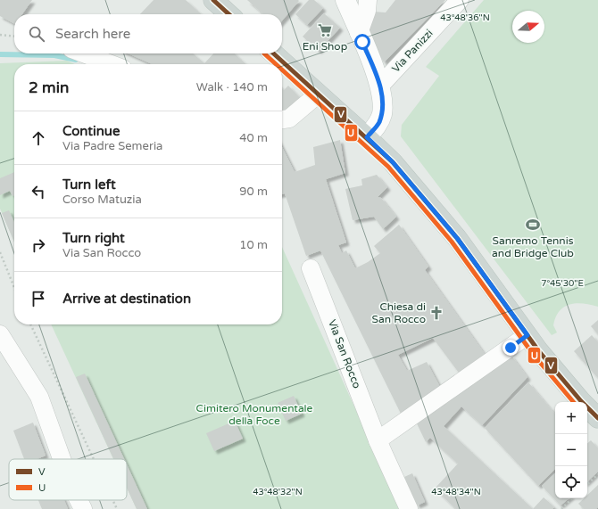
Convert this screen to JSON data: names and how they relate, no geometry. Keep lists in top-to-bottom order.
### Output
{
  "streets": {
    "street": ["Via Panizzi", "Via San Rocco"]
  },
  "parks": ["Cimitero Monumentale della Foce"],
  "places": {
    "supermarket": ["Eni Shop"],
    "sports": ["Sanremo Tennis and Bridge Club"],
    "church": ["Chiesa di San Rocco"]
  },
  "lines": ["transit line V", "transit line U"],
  "legend": ["V", "U"],
  "north": "right",
  "page": {
    "search": "Search here",
    "heading": ["2 min", "Walk · 140 m"],
    "list": [
      ["Continue", "Via Padre Semeria", "40 m"],
      ["Turn left", "Corso Matuzia", "90 m"],
      ["Turn right", "Via San Rocco", "10 m"],
      "Arrive at destination"
    ],
    "map_buttons": ["+", "−"]
  },
  "coordinates": [
    "43°48'36\"N",
    "7°45'30\"E",
    "43°48'32\"N",
    "43°48'34\"N"
  ]
}
